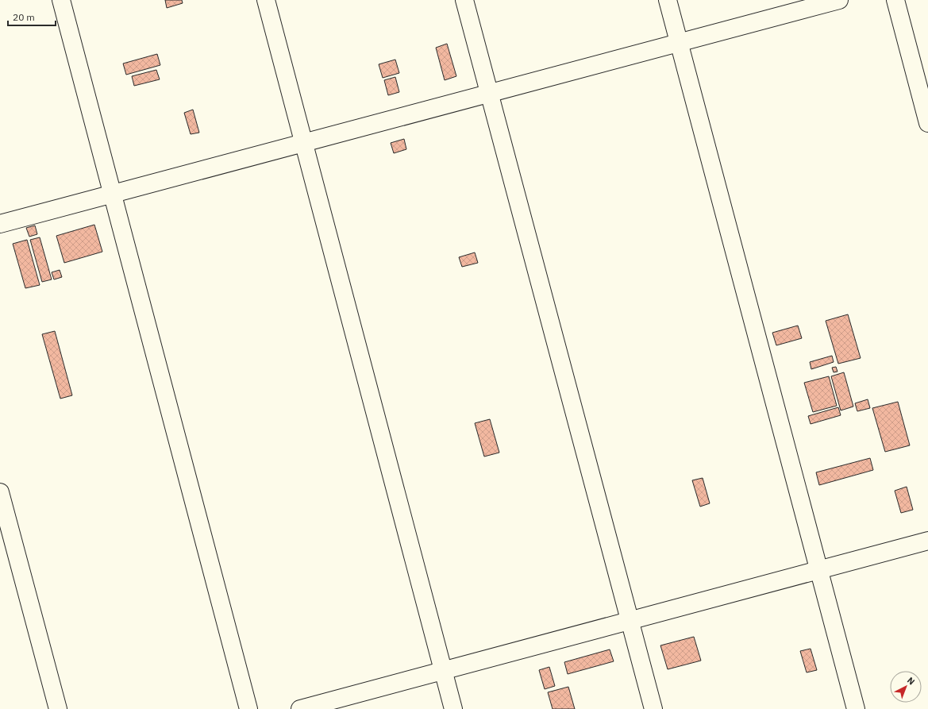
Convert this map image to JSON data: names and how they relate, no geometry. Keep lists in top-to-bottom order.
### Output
{
  "scale_bar": "20 m",
  "north": "top right"
}
